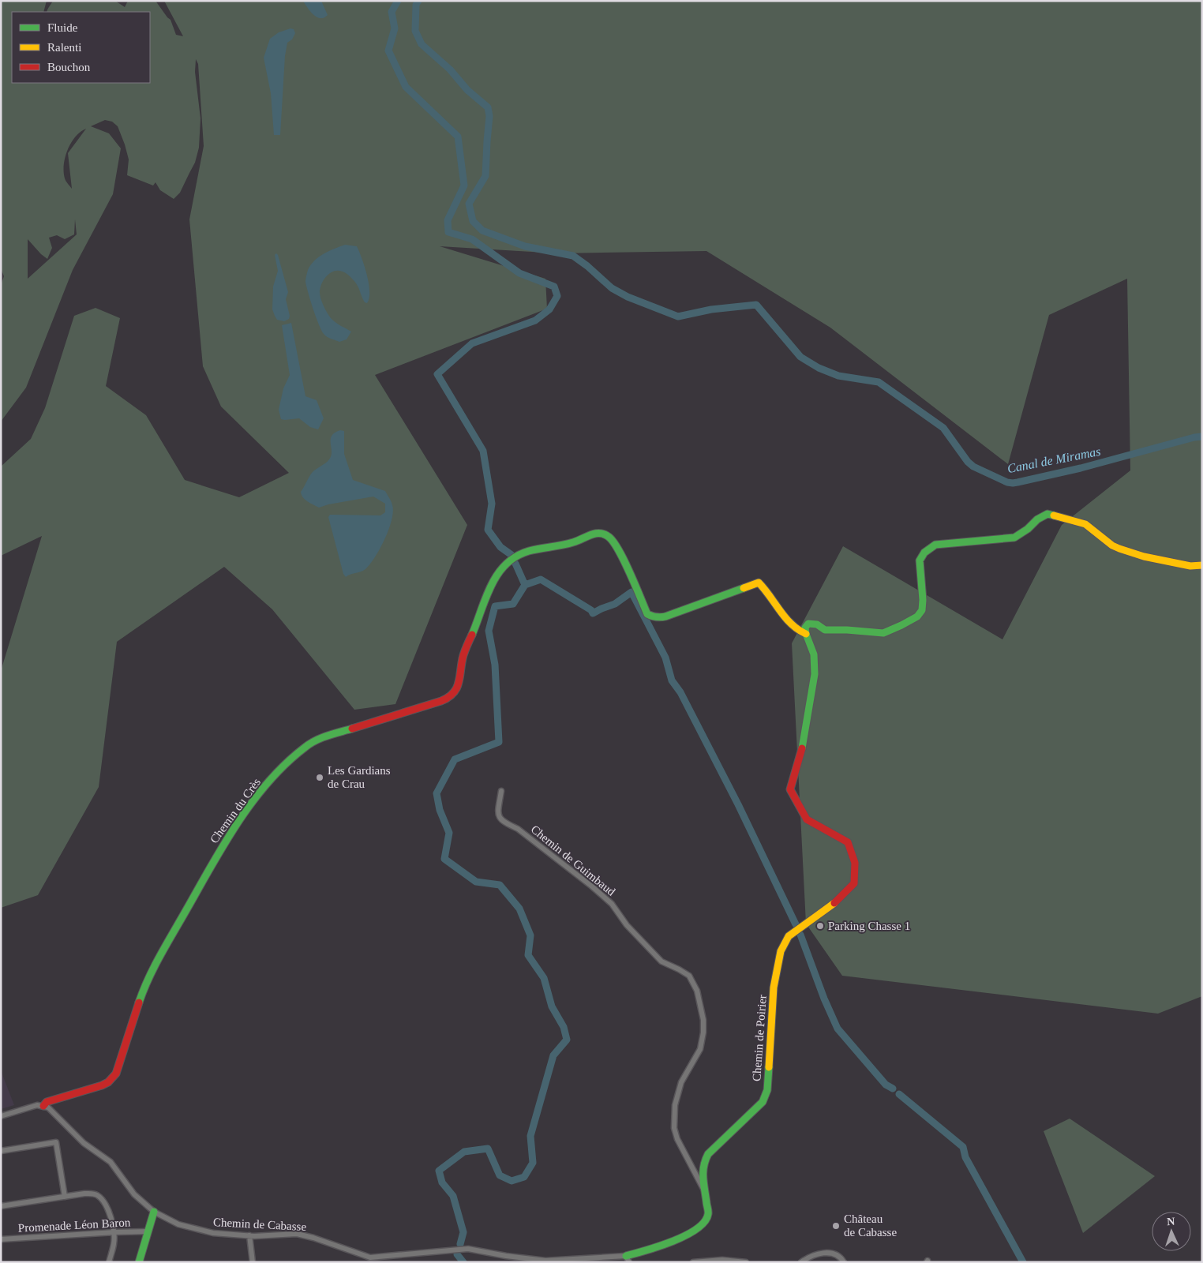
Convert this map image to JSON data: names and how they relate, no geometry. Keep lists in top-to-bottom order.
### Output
{
  "streets": {
    "street": [
      "Chemin du Crès",
      "Chemin de Guimbaud",
      "Chemin de Poirier",
      "Chemin de Cabasse",
      "Promenade Léon Baron"
    ]
  },
  "crossings": [
    ["Chemin du Crès", "Chemin de Poirier"],
    ["Chemin du Crès", "Chemin de Cabasse"],
    ["Chemin de Guimbaud", "Chemin de Poirier"],
    ["Chemin de Poirier", "Chemin de Cabasse"]
  ],
  "water": ["Canal de Miramas"],
  "places": ["Les Gardians de Crau", "Parking Chasse 1", "Château de Cabasse"],
  "legend": ["Fluide", "Ralenti", "Bouchon"],
  "north": "top"
}
